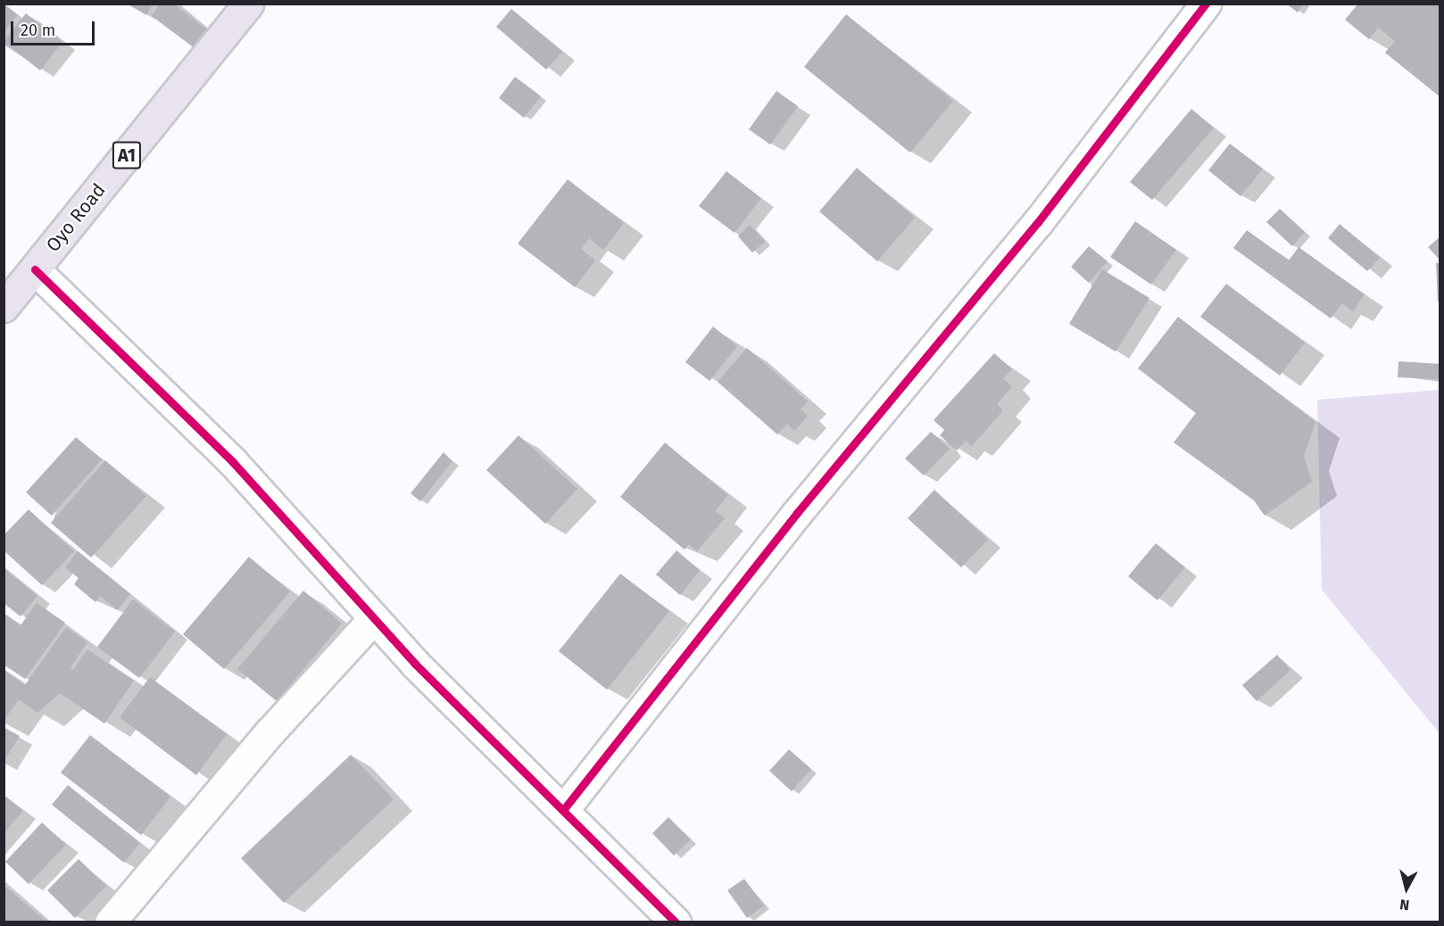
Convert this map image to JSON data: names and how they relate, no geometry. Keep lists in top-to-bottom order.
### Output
{
  "streets": {
    "highway": ["A1", "Oyo Road"]
  },
  "scale_bar": "20 m",
  "north": "bottom"
}
